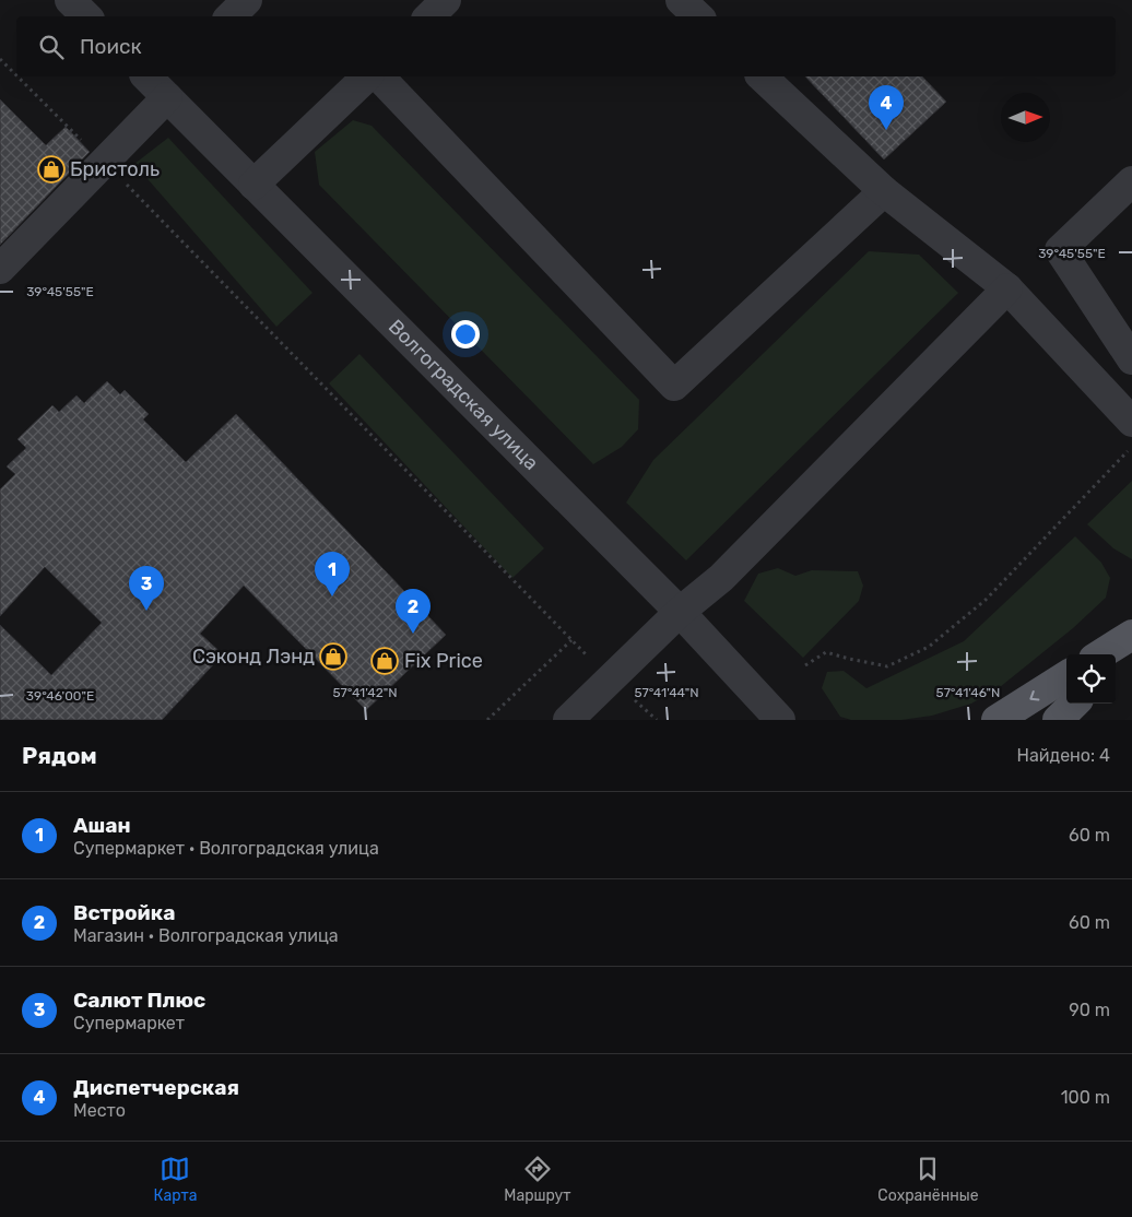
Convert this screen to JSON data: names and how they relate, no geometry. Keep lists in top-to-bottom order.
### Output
{
  "streets": {
    "street": ["Волгоградская улица"]
  },
  "places": {
    "shop": ["Бристоль", "Сэконд Лэнд", "Fix Price"]
  },
  "north": "right",
  "page": {
    "search": "Поиск",
    "pins": [
      "4",
      "1",
      "3",
      "2"
    ],
    "heading": ["Рядом", "Найдено: 4"],
    "list": [
      {
        "mark": "1",
        "name": "Ашан",
        "note": "Супермаркет · Волгоградская улица",
        "value": "60 m"
      },
      {
        "mark": "2",
        "name": "Встройка",
        "note": "Магазин · Волгоградская улица",
        "value": "60 m"
      },
      {
        "mark": "3",
        "name": "Салют Плюс",
        "note": "Супермаркет",
        "value": "90 m"
      },
      {
        "mark": "4",
        "name": "Диспетчерская",
        "note": "Место",
        "value": "100 m"
      }
    ],
    "nav": ["Карта", "Маршрут", "Сохранённые"]
  },
  "coordinates": [
    "39°45'55\"E",
    "57°41'42\"N",
    "57°41'44\"N",
    "57°41'46\"N",
    "39°46'00\"E"
  ]
}
